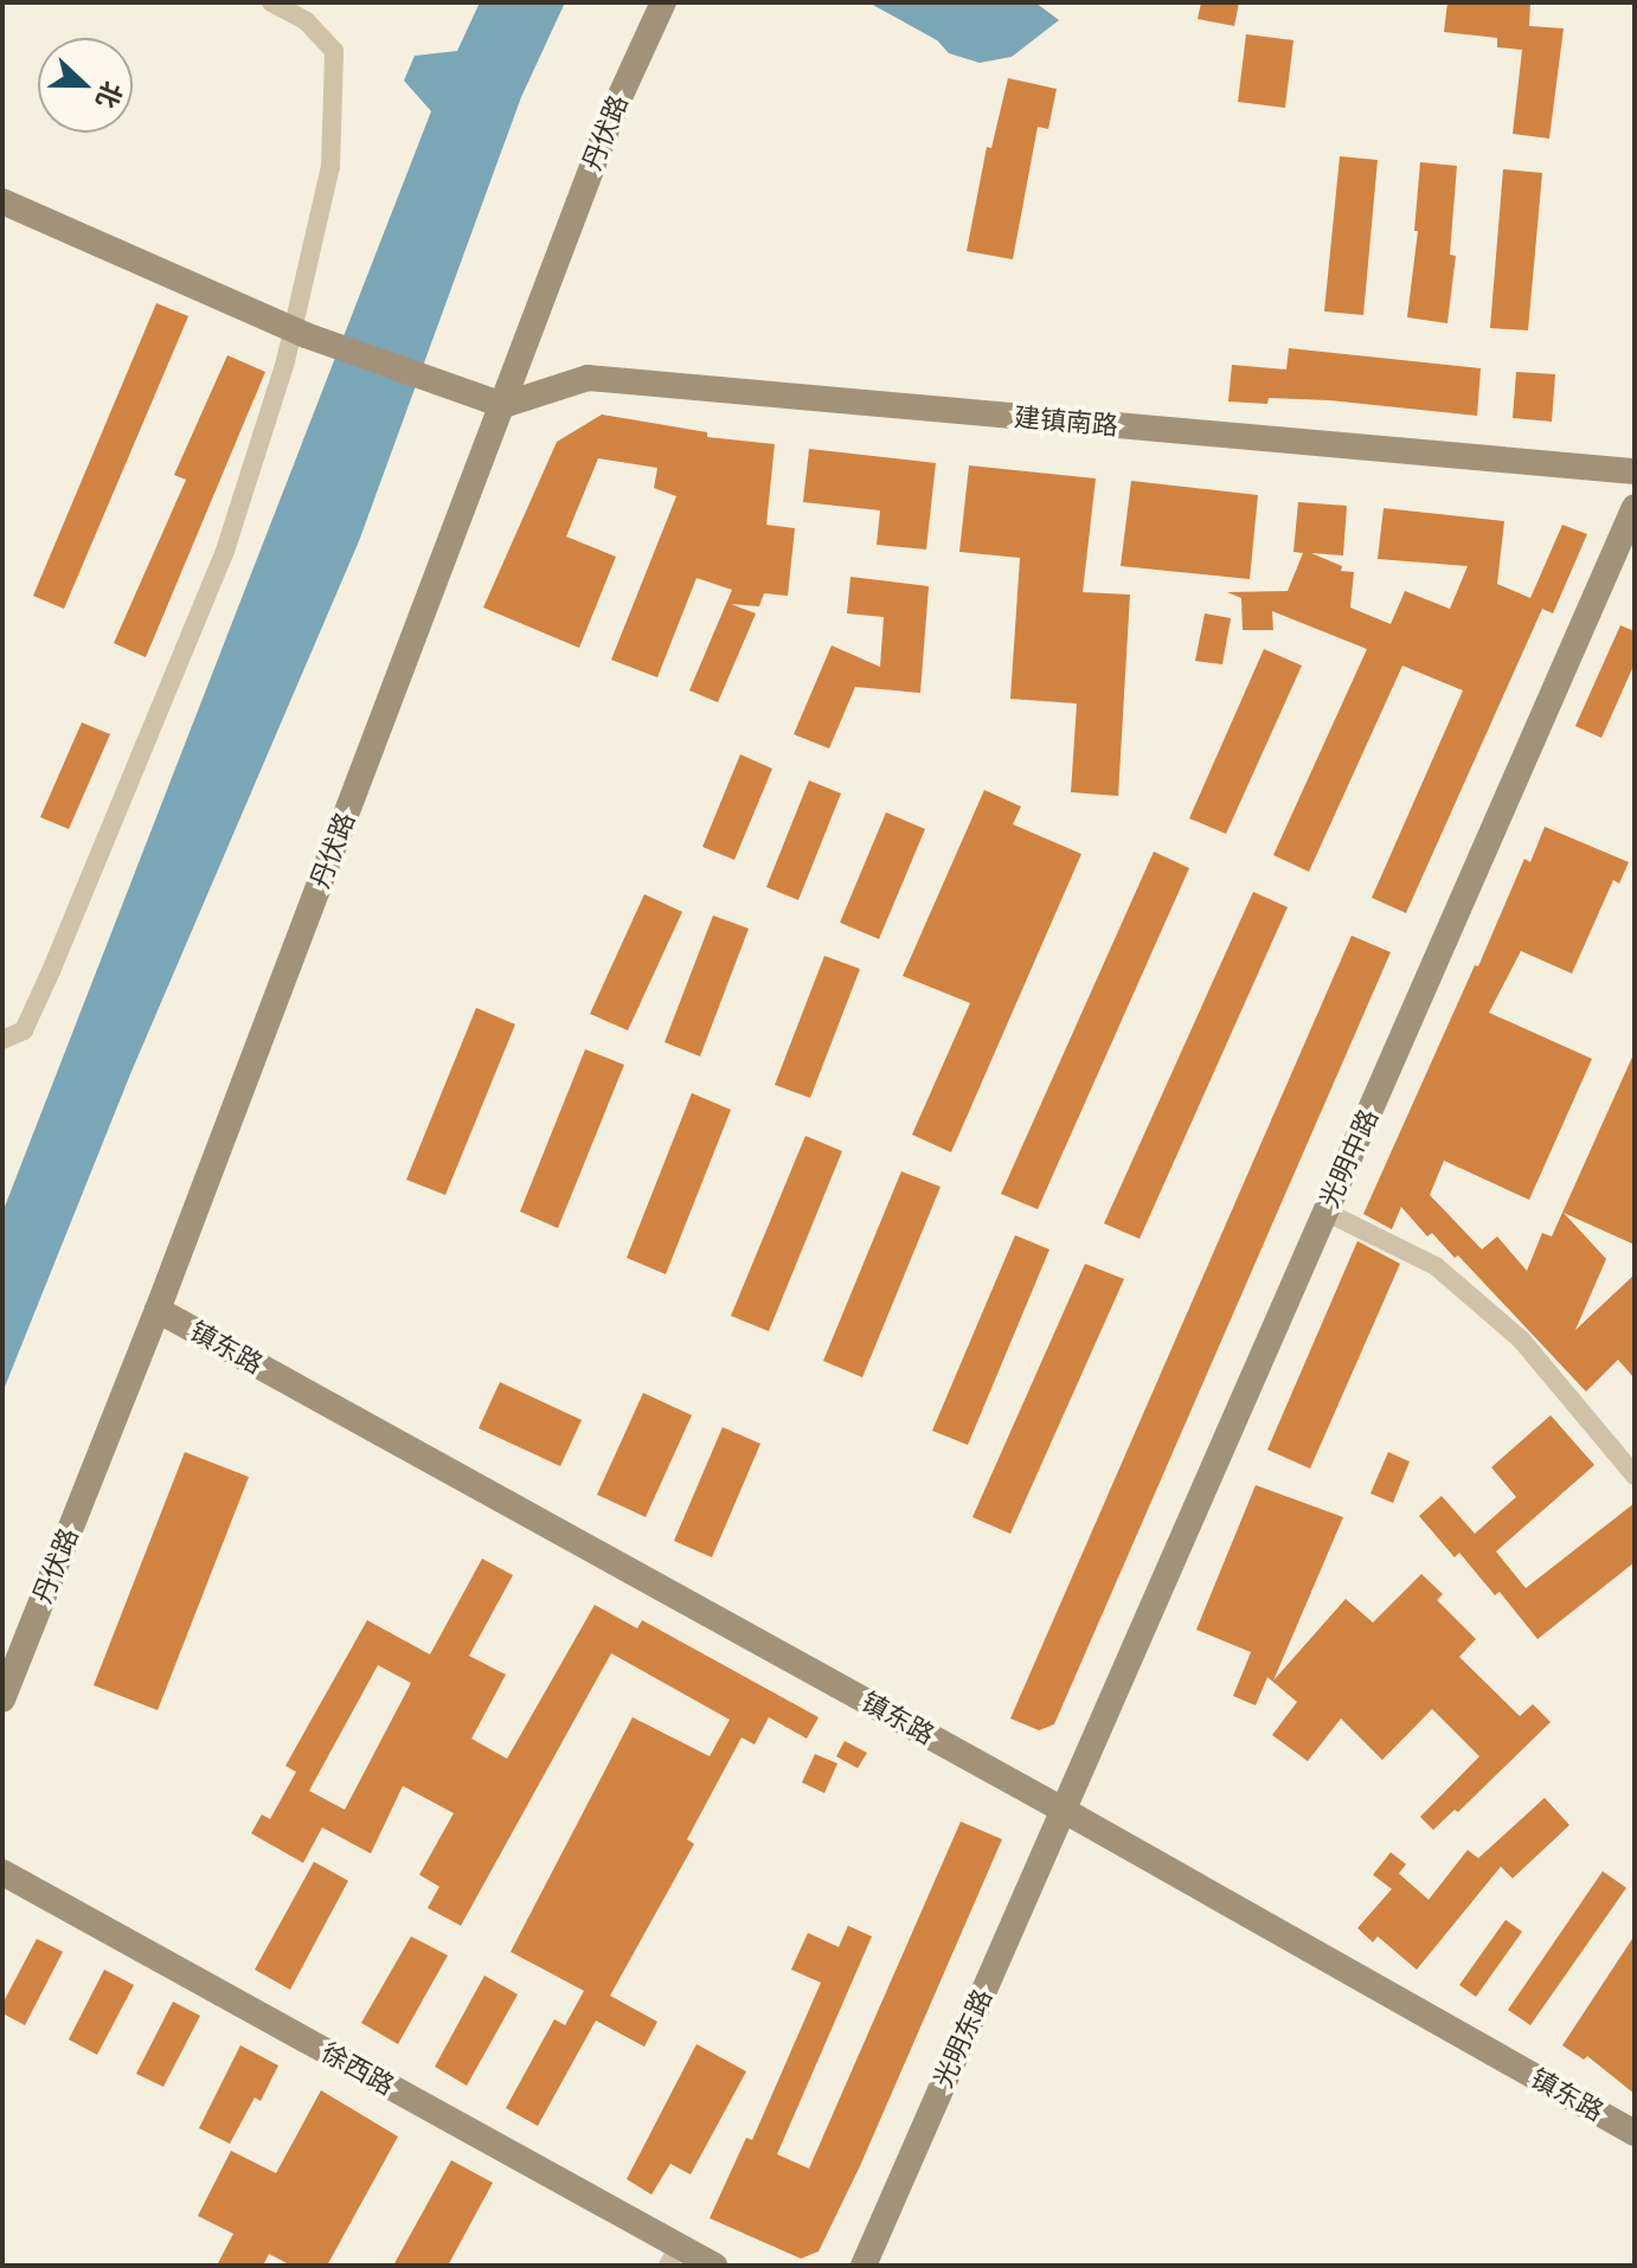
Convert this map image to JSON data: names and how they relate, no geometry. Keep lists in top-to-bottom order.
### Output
{
  "streets": {
    "street": [
      "丹伏路",
      "建镇南路",
      "光明中路",
      "镇东路",
      "光明东路",
      "徐西路"
    ]
  },
  "crossings": [
    ["丹伏路", "建镇南路"],
    ["丹伏路", "镇东路"],
    ["光明中路", "镇东路"],
    ["光明中路", "光明东路"],
    ["镇东路", "光明东路"]
  ],
  "north": "right"
}
